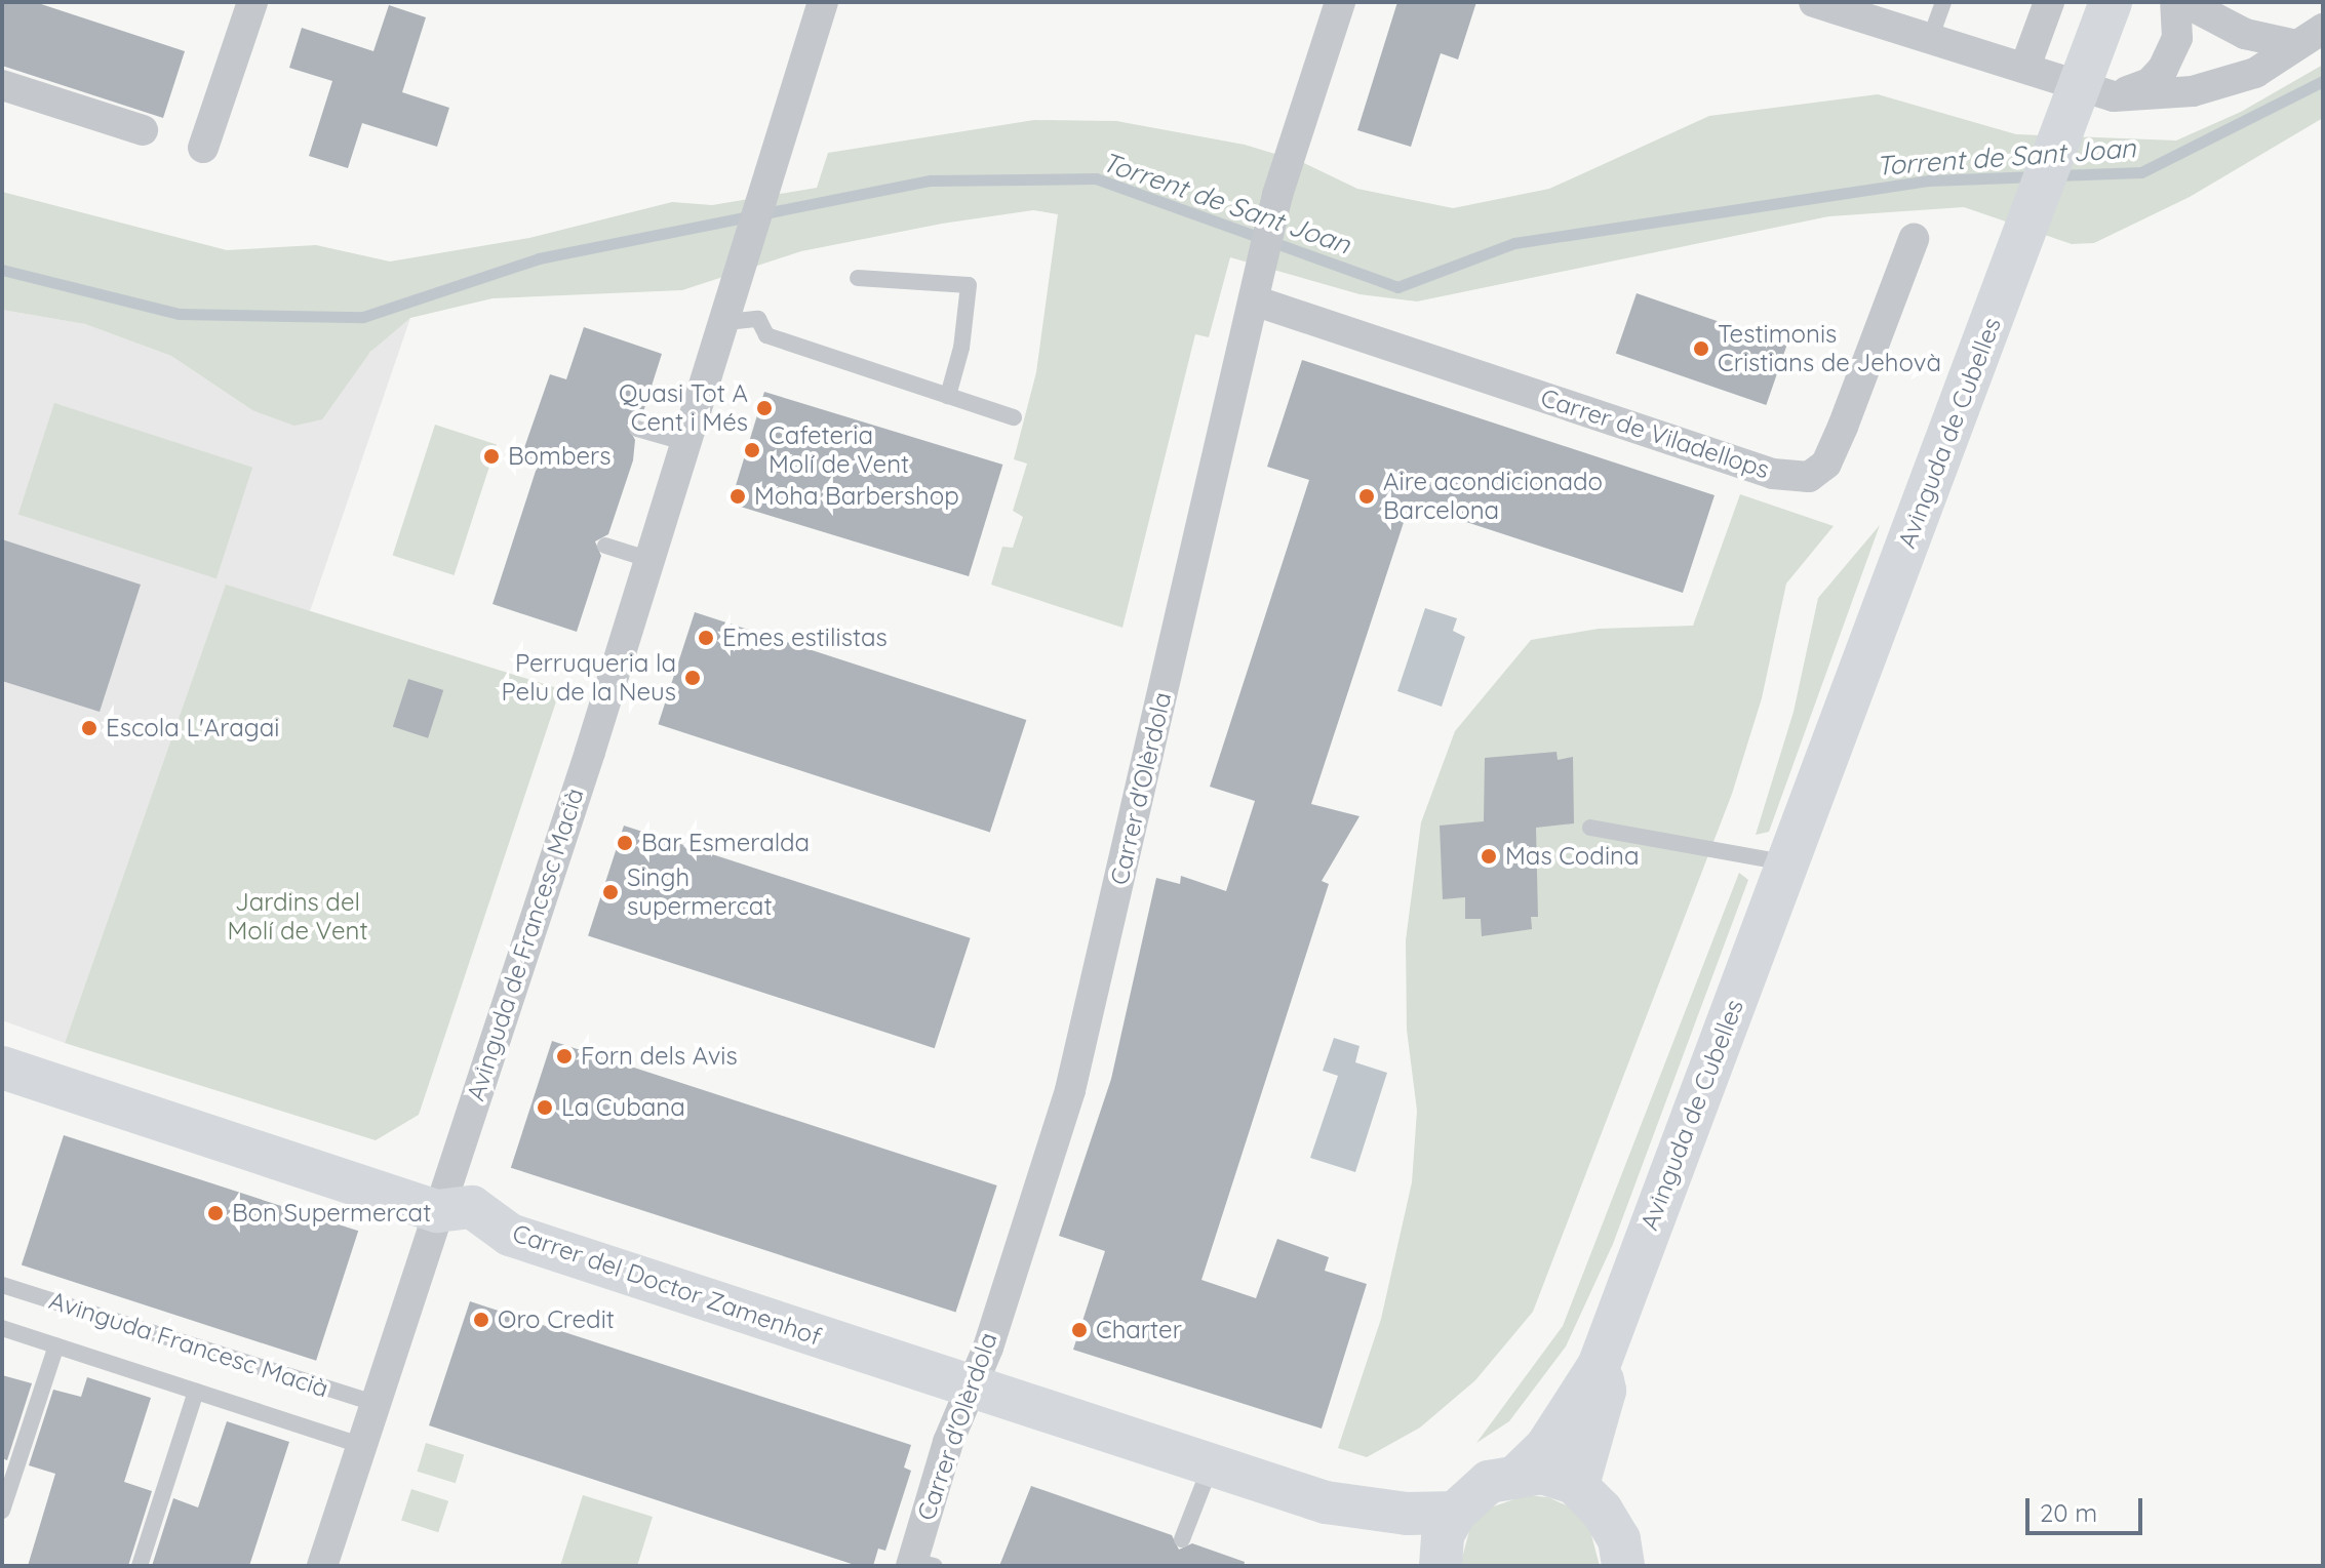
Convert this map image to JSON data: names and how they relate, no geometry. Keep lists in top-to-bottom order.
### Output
{
  "streets": {
    "street": [
      "Avinguda de Cubelles",
      "Carrer de Viladellops",
      "Carrer d'Olèrdola",
      "Avinguda de Francesc Macià",
      "Carrer del Doctor Zamenhof"
    ],
    "lane": ["Avinguda Francesc Macià"]
  },
  "crossings": [
    ["Carrer de Viladellops", "Carrer d'Olèrdola"],
    ["Carrer d'Olèrdola", "Carrer del Doctor Zamenhof"],
    ["Avinguda de Francesc Macià", "Carrer del Doctor Zamenhof"],
    ["Avinguda de Francesc Macià", "Avinguda Francesc Macià"]
  ],
  "water": ["Torrent de Sant Joan"],
  "parks": ["Jardins del Molí de Vent"],
  "places": [
    "Testimonis Cristians de Jehovà",
    "Quasi Tot A Cent i Més",
    "Cafeteria Molí de Vent",
    "Bombers",
    "Moha Barbershop",
    "Aire acondicionado Barcelona",
    "Emes estilistas",
    "Perruqueria la Pelu de la Neus",
    "Escola L'Aragai",
    "Bar Esmeralda",
    "Mas Codina",
    "Singh supermercat",
    "Forn dels Avis",
    "La Cubana",
    "Bon Supermercat",
    "Oro Credit",
    "Charter"
  ],
  "scale_bar": "20 m"
}
